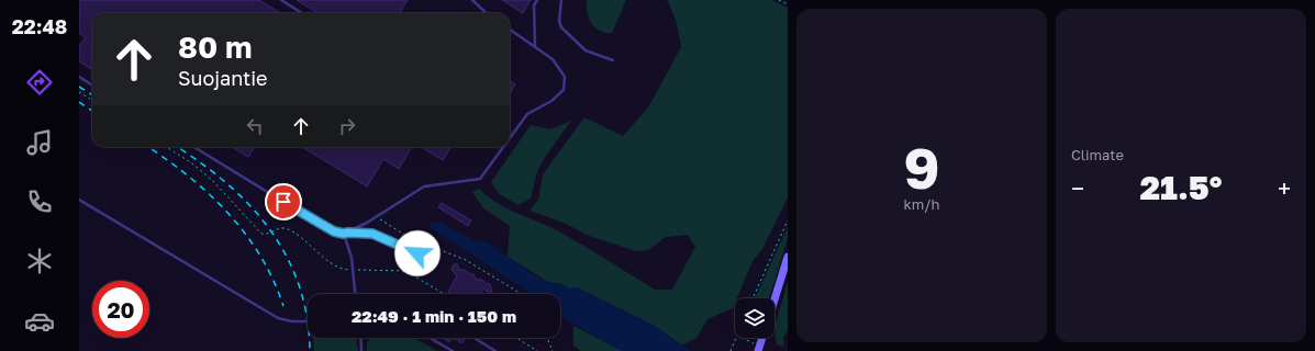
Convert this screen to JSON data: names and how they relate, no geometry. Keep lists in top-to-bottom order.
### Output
{
  "page": {
    "tabs": "22:48",
    "tile": [
      ["9", "km/h"],
      "Climate"
    ],
    "turn": ["80 m", "Suojantie"],
    "heat": ["−", "21.5°", "+"],
    "limit": "20",
    "trip": "22:49 · 1 min · 150 m"
  }
}
